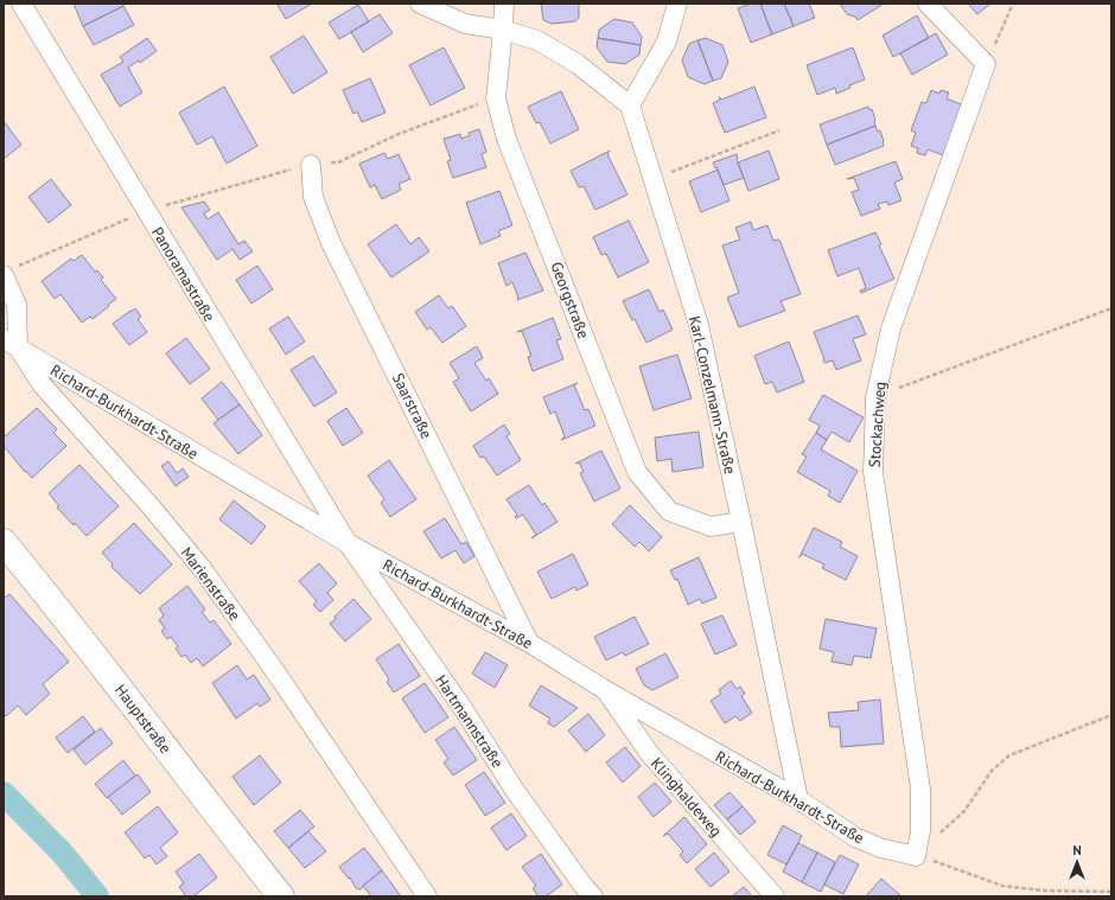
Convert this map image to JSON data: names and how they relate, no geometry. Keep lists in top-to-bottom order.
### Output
{
  "streets": {
    "main road": ["Hauptstraße"],
    "street": [
      "Panoramastraße",
      "Georgstraße",
      "Karl-Conzelmann-Straße",
      "Saarstraße",
      "Richard-Burkhardt-Straße",
      "Stockachweg",
      "Marienstraße",
      "Hartmannstraße",
      "Klinghaldeweg"
    ]
  },
  "crossings": [
    ["Panoramastraße", "Richard-Burkhardt-Straße"],
    ["Panoramastraße", "Hartmannstraße"],
    ["Georgstraße", "Karl-Conzelmann-Straße"],
    ["Karl-Conzelmann-Straße", "Richard-Burkhardt-Straße"],
    ["Saarstraße", "Richard-Burkhardt-Straße"],
    ["Richard-Burkhardt-Straße", "Stockachweg"],
    ["Richard-Burkhardt-Straße", "Marienstraße"],
    ["Richard-Burkhardt-Straße", "Hartmannstraße"],
    ["Richard-Burkhardt-Straße", "Klinghaldeweg"]
  ],
  "north": "top"
}
